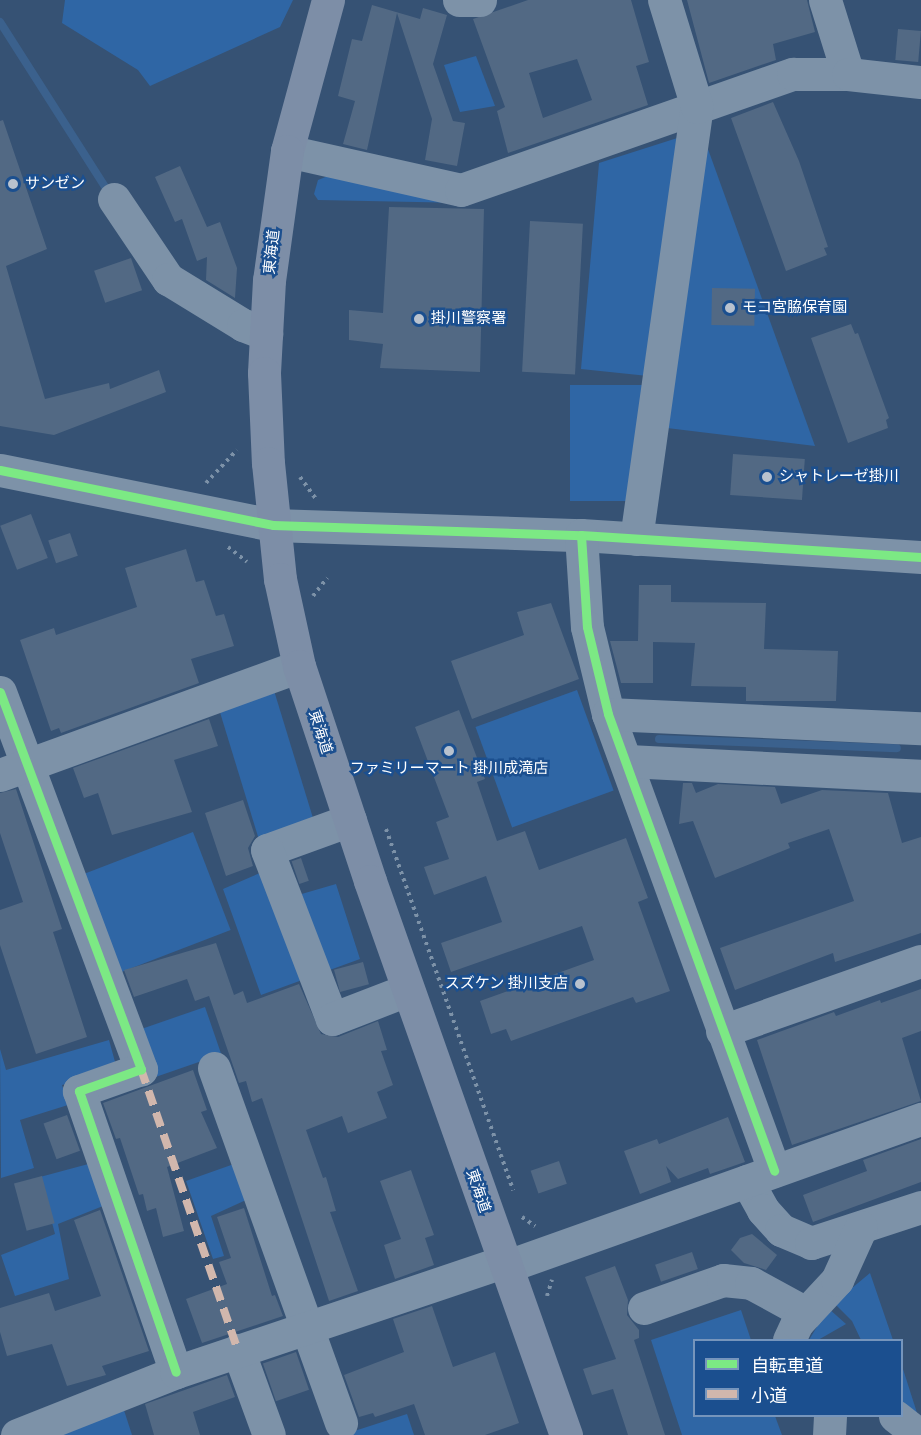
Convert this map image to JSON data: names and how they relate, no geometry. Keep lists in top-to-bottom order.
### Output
{
  "streets": {
    "main road": ["東海道"]
  },
  "places": [
    "サンゼン",
    "モコ宮脇保育園",
    "掛川警察署",
    "シャトレーゼ掛川",
    "ファミリーマート 掛川成滝店",
    "スズケン 掛川支店"
  ],
  "legend": ["自転車道", "小道"]
}
